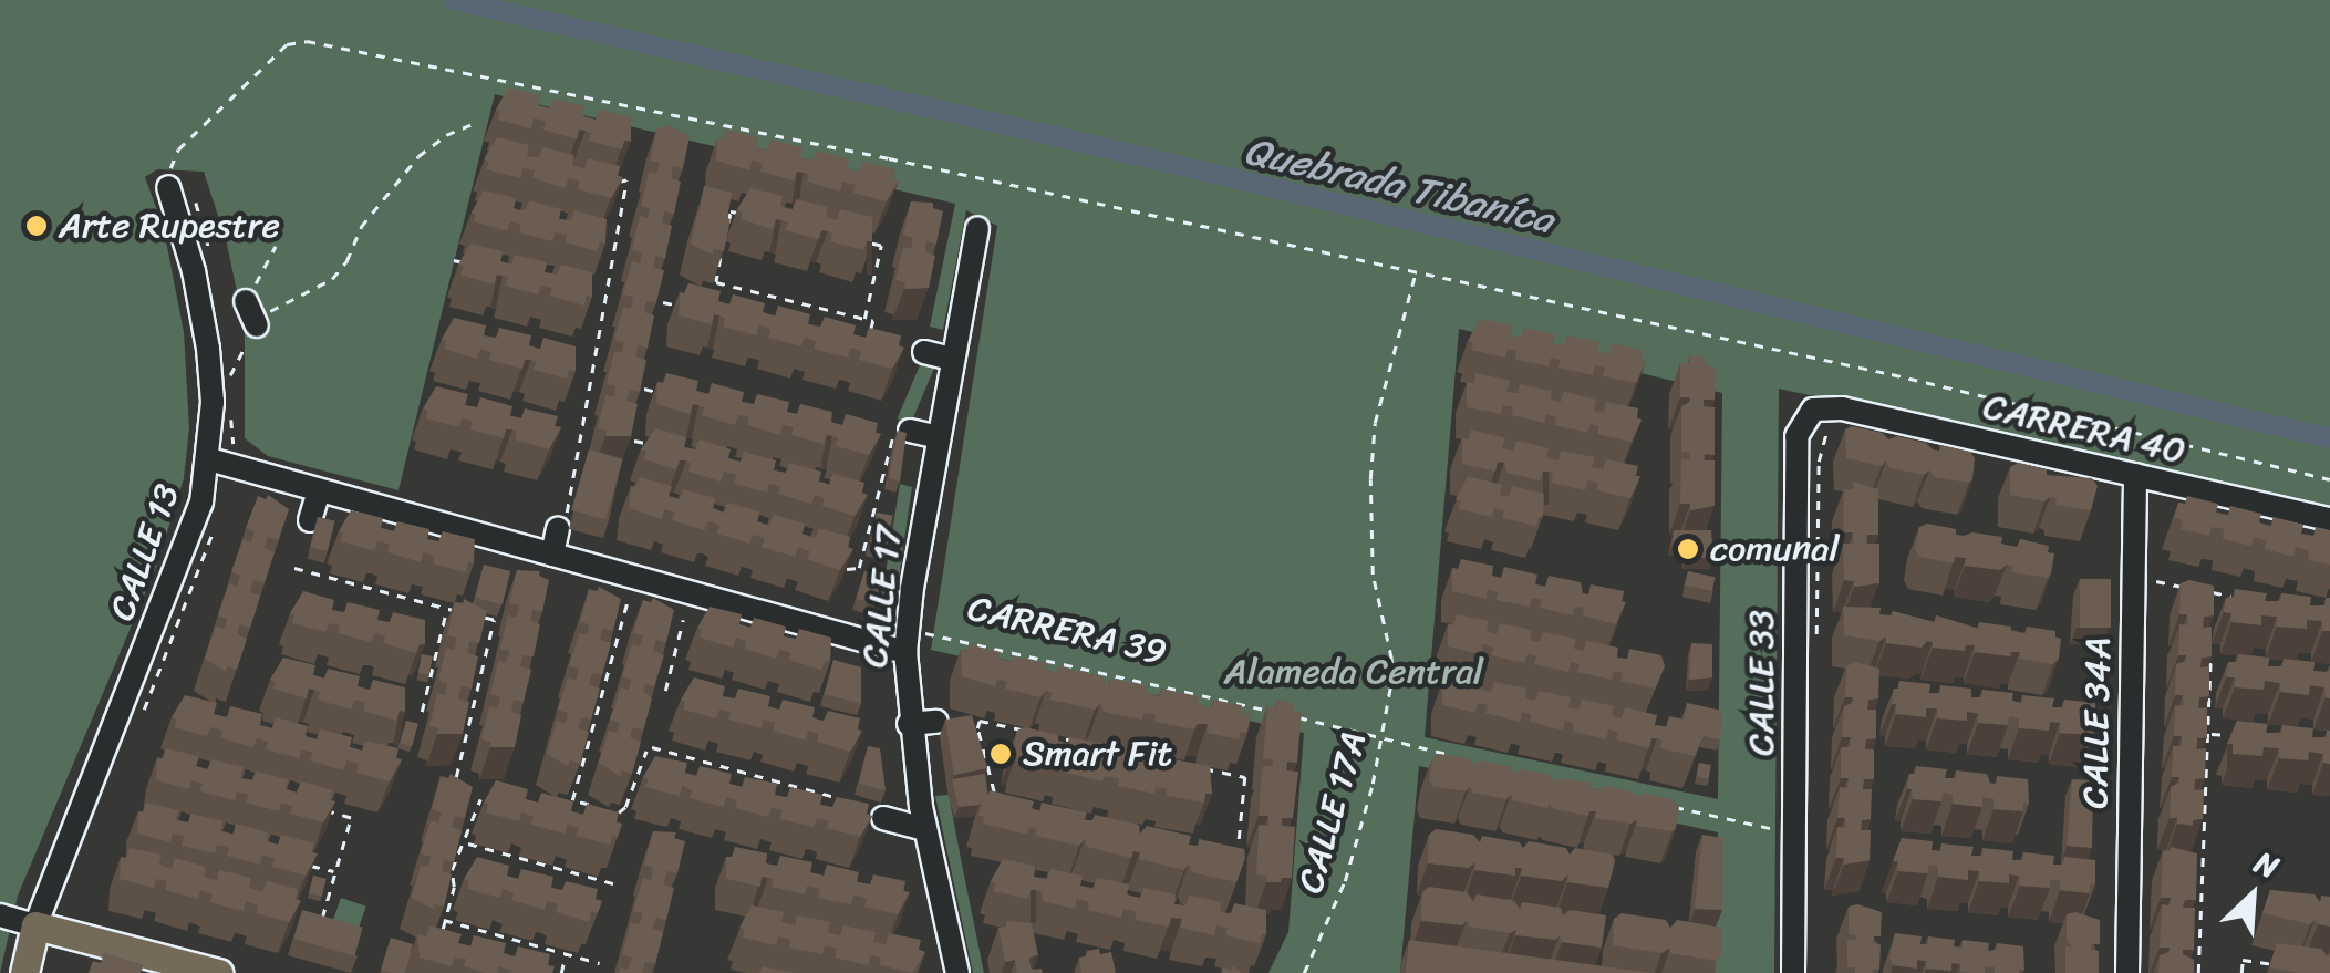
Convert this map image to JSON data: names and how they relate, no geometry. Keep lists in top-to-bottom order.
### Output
{
  "streets": {
    "street": [
      "CARRERA 40",
      "CALLE 13",
      "CALLE 17",
      "CALLE 33",
      "CALLE 34A"
    ],
    "path": ["CARRERA 39", "CALLE 17A"]
  },
  "crossings": [
    ["CARRERA 40", "CALLE 33"],
    ["CARRERA 40", "CALLE 34A"],
    ["CALLE 17", "CARRERA 39"]
  ],
  "water": ["Quebrada Tibaníca"],
  "parks": ["Alameda Central"],
  "places": ["Arte Rupestre", "comunal", "Smart Fit"],
  "north": "top right"
}
